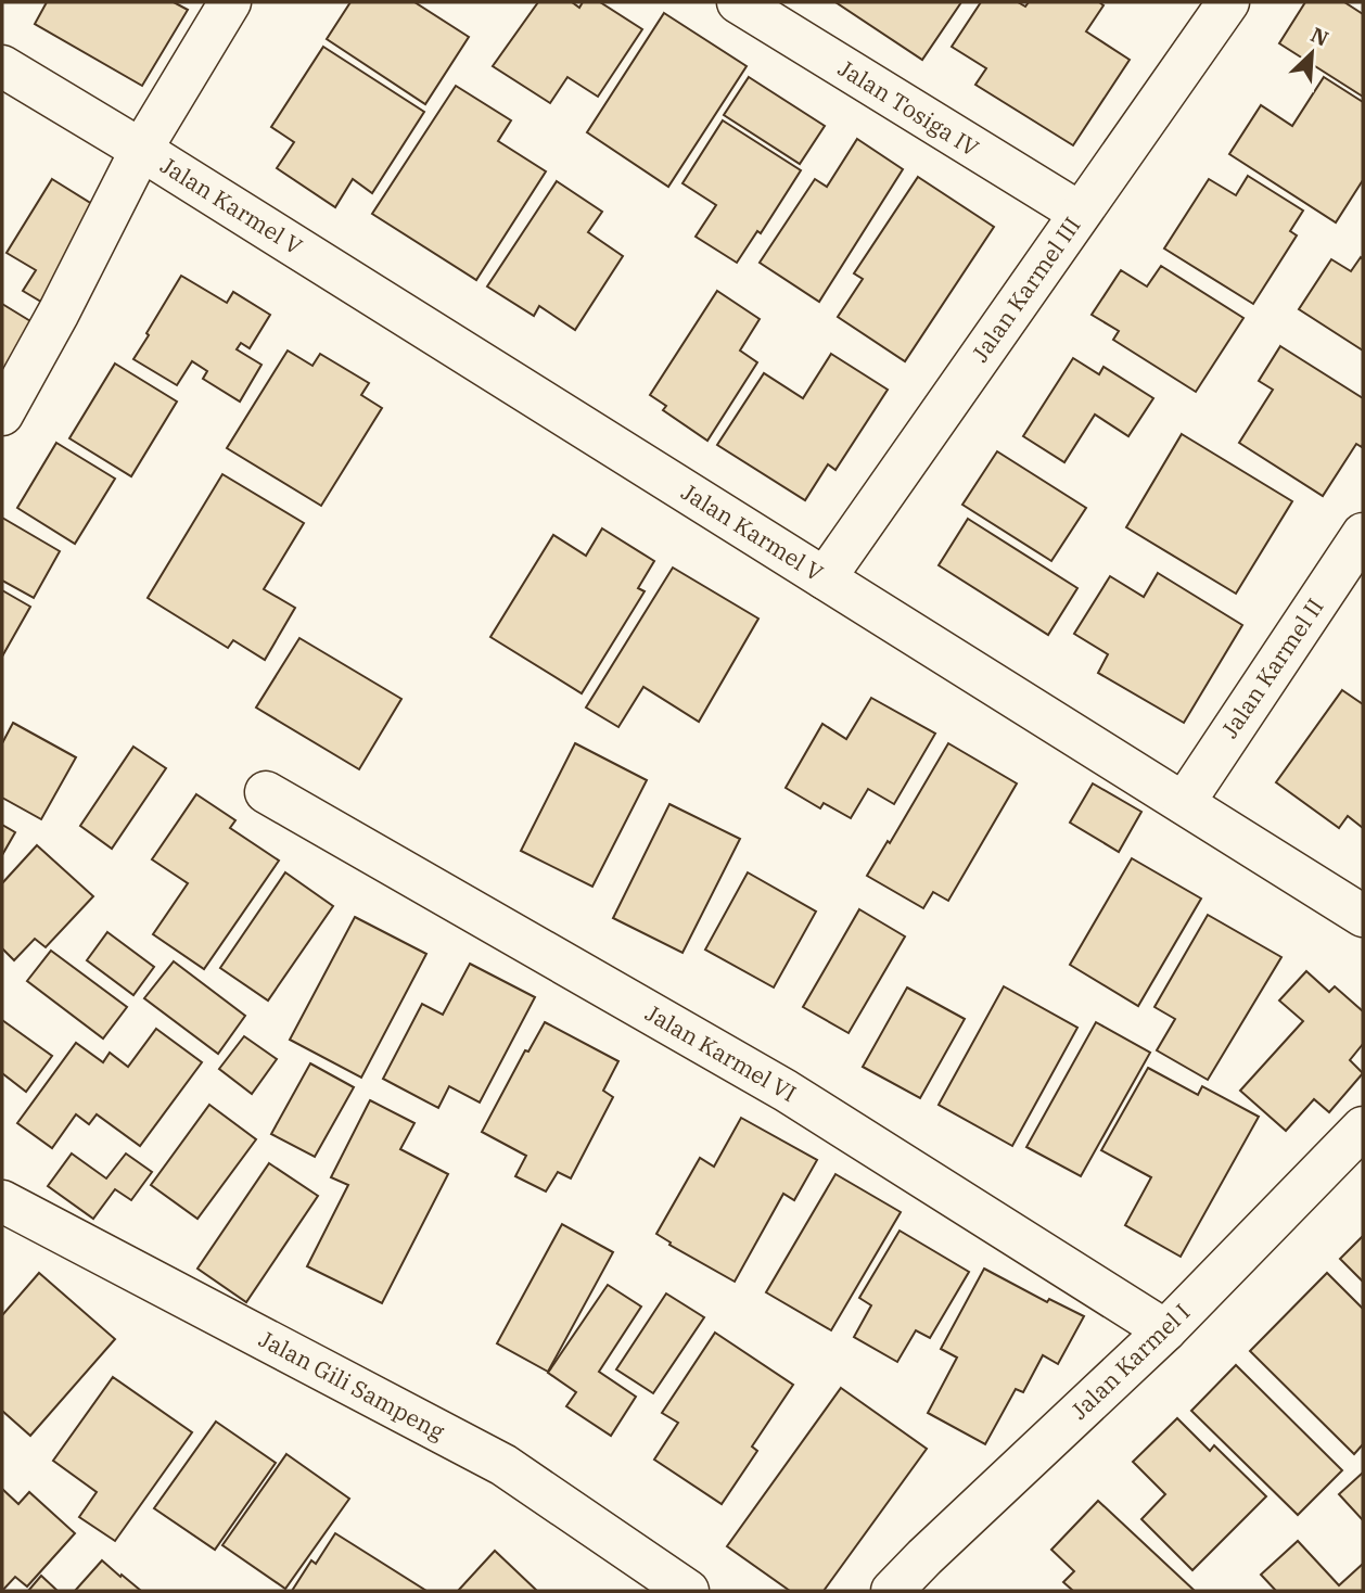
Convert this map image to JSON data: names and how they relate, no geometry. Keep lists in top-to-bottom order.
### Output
{
  "streets": {
    "street": [
      "Jalan Tosiga IV",
      "Jalan Karmel V",
      "Jalan Karmel III",
      "Jalan Karmel II",
      "Jalan Karmel VI",
      "Jalan Karmel I",
      "Jalan Gili Sampeng"
    ]
  },
  "crossings": [
    ["Jalan Tosiga IV", "Jalan Karmel III"],
    ["Jalan Karmel V", "Jalan Karmel III"],
    ["Jalan Karmel V", "Jalan Karmel II"],
    ["Jalan Karmel VI", "Jalan Karmel I"]
  ],
  "north": "top right"
}
